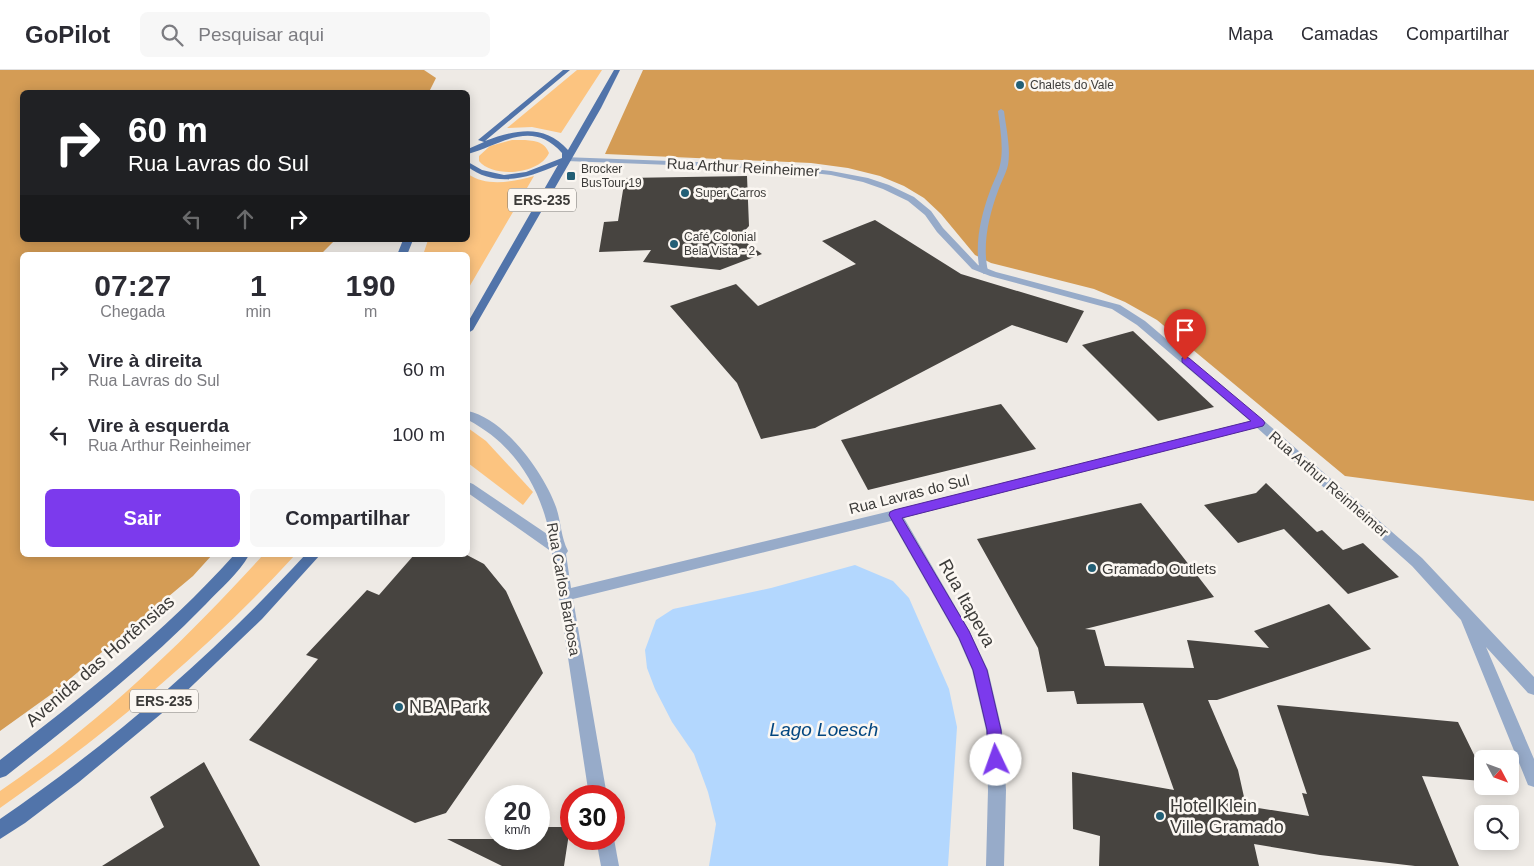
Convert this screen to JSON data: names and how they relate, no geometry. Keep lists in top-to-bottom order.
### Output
{
  "streets": {
    "main road": ["ERS-235", "Avenida das Hortênsias"],
    "street": [
      "Rua Arthur Reinheimer",
      "Rua Lavras do Sul",
      "Rua Carlos Barbosa",
      "Rua Itapeva"
    ]
  },
  "crossings": [
    ["Rua Arthur Reinheimer", "ERS-235"],
    ["Rua Arthur Reinheimer", "Rua Lavras do Sul"],
    ["Rua Lavras do Sul", "Rua Carlos Barbosa"],
    ["Rua Lavras do Sul", "Rua Itapeva"]
  ],
  "water": ["Lago Loesch"],
  "places": {
    "other": [
      "Chalets do Vale",
      "Super Carros",
      "Café Colonial Bela Vista - 2",
      "Gramado Outlets",
      "NBA Park",
      "Hotel Klein Ville Gramado"
    ],
    "transit": ["Brocker BusTour 19"]
  },
  "north": "bottom right",
  "page": {
    "header": "GoPilot",
    "search": "Pesquisar aqui",
    "nav": ["Mapa", "Camadas", "Compartilhar"],
    "turn": ["60 m", "Rua Lavras do Sul"],
    "eta": [
      "07:27",
      "Chegada",
      "1",
      "min",
      "190",
      "m"
    ],
    "list": [
      {
        "name": "Vire à direita",
        "note": "Rua Lavras do Sul",
        "value": "60 m"
      },
      {
        "name": "Vire à esquerda",
        "note": "Rua Arthur Reinheimer",
        "value": "100 m"
      }
    ],
    "buttons": ["Sair", "Compartilhar"],
    "speed": "20 km/h",
    "limit": "30"
  }
}
